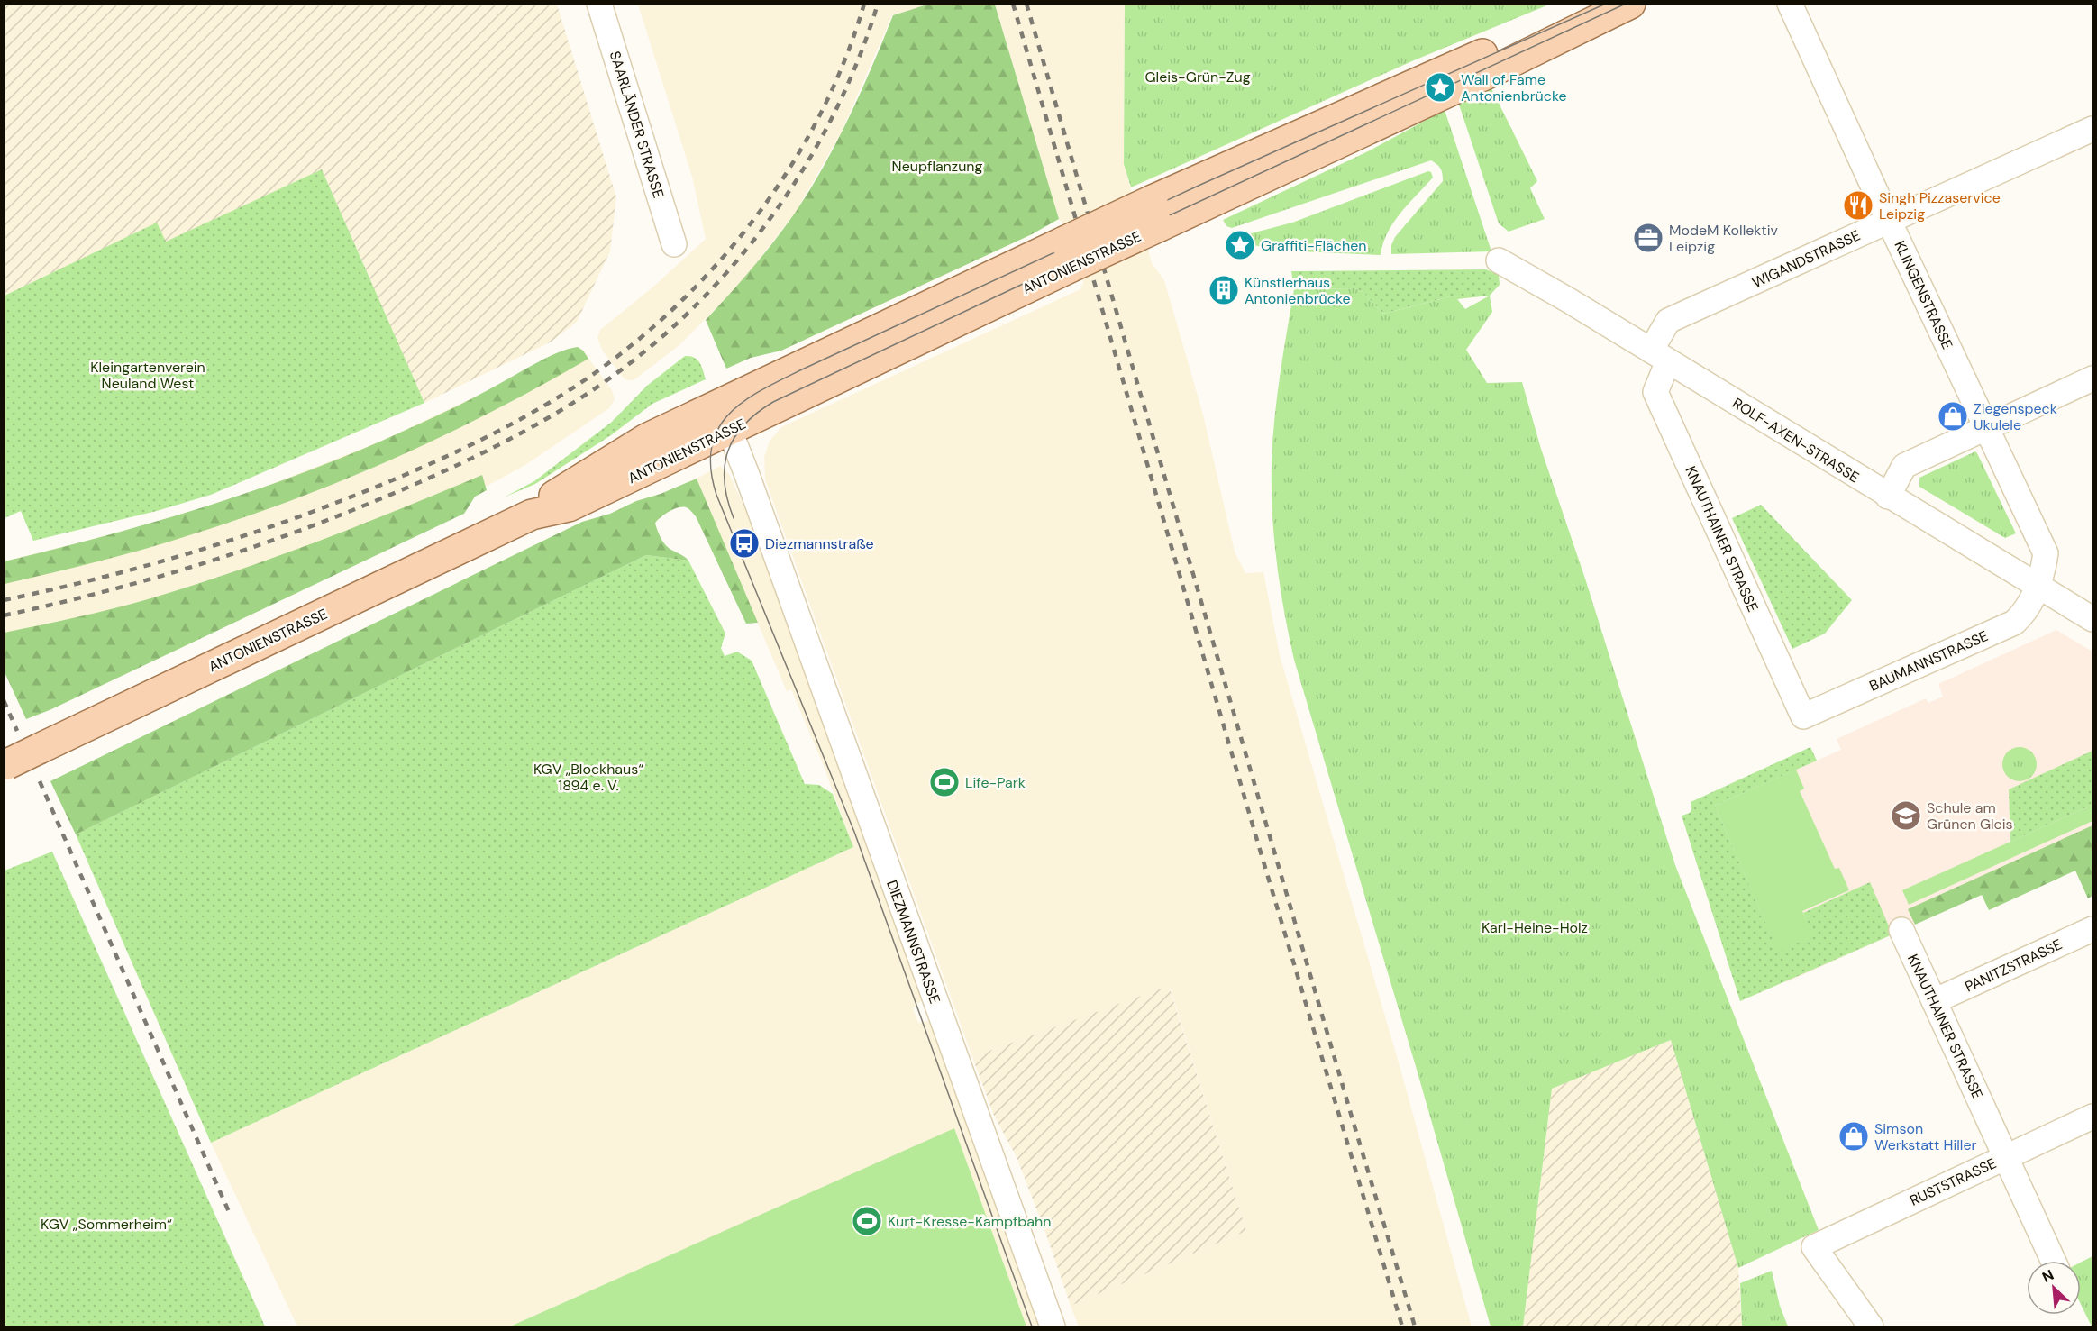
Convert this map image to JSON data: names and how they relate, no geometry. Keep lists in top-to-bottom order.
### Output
{
  "streets": {
    "main road": ["ANTONIENSTRASSE"],
    "street": [
      "SAARLÄNDER STRASSE",
      "WIGANDSTRASSE",
      "KLINGENSTRASSE",
      "ROLF-AXEN-STRASSE",
      "KNAUTHAINER STRASSE",
      "BAUMANNSTRASSE",
      "DIEZMANNSTRASSE",
      "PANITZSTRASSE",
      "RUSTSTRASSE"
    ]
  },
  "crossings": [
    ["WIGANDSTRASSE", "KLINGENSTRASSE"],
    ["WIGANDSTRASSE", "ROLF-AXEN-STRASSE"],
    ["WIGANDSTRASSE", "KNAUTHAINER STRASSE"],
    ["ANTONIENSTRASSE", "DIEZMANNSTRASSE"],
    ["KLINGENSTRASSE", "ROLF-AXEN-STRASSE"],
    ["KLINGENSTRASSE", "BAUMANNSTRASSE"],
    ["ROLF-AXEN-STRASSE", "KNAUTHAINER STRASSE"],
    ["ROLF-AXEN-STRASSE", "BAUMANNSTRASSE"],
    ["KNAUTHAINER STRASSE", "BAUMANNSTRASSE"],
    ["KNAUTHAINER STRASSE", "PANITZSTRASSE"],
    ["KNAUTHAINER STRASSE", "RUSTSTRASSE"]
  ],
  "parks": [
    "Gleis-Grün-Zug",
    "Neupflanzung",
    "Kleingartenverein Neuland West",
    "KGV „Blockhaus“ 1894 e. V.",
    "Karl-Heine-Holz",
    "KGV „Sommerheim“"
  ],
  "places": {
    "place": ["Wall of Fame Antonienbrücke", "Graffiti-Flächen"],
    "restaurant": ["Singh Pizzaservice Leipzig"],
    "office": ["ModeM Kollektiv Leipzig"],
    "building": ["Künstlerhaus Antonienbrücke"],
    "shop": ["Ziegenspeck Ukulele", "Simson Werkstatt Hiller"],
    "bus stop": ["Diezmannstraße"],
    "sports": ["Life-Park", "Kurt-Kresse-Kampfbahn"],
    "school or university": ["Schule am Grünen Gleis"]
  },
  "north": "top left"
}
